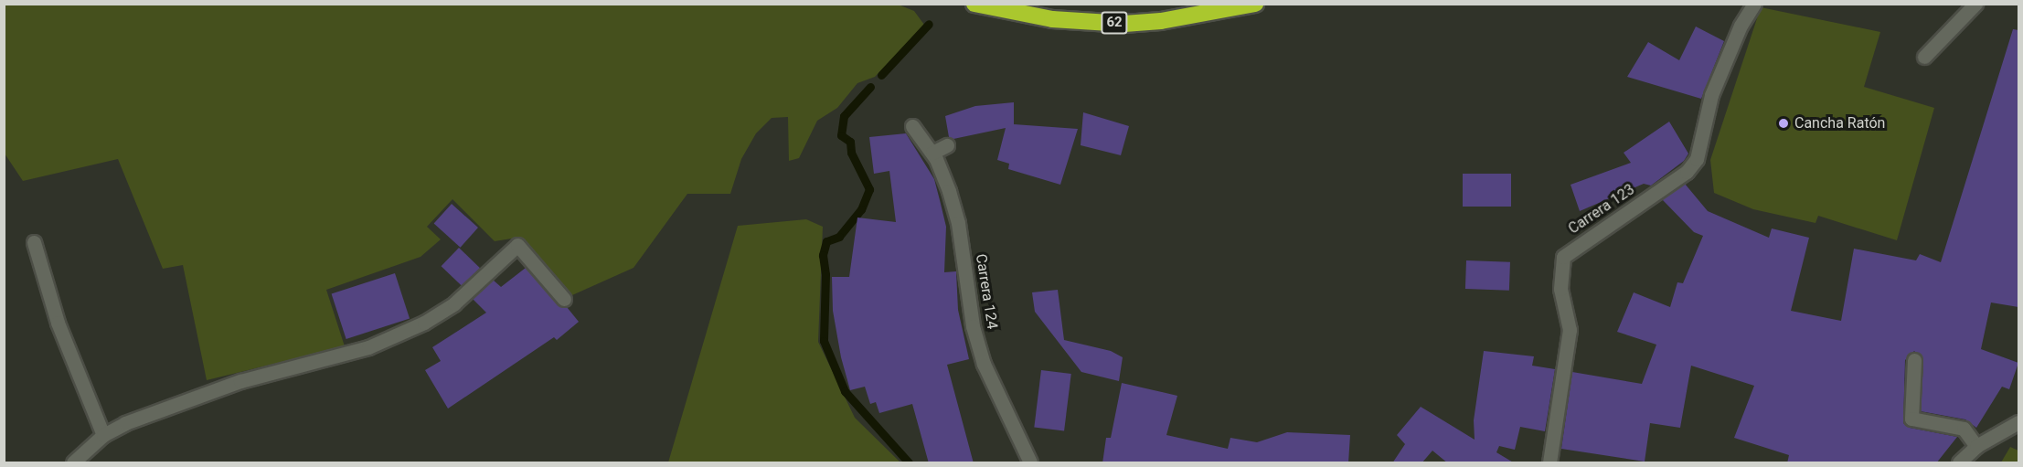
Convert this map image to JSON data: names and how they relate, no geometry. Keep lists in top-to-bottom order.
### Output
{
  "streets": {
    "highway": ["62"],
    "street": ["Carrera 123", "Carrera 124"]
  },
  "places": ["Cancha Ratón"]
}
